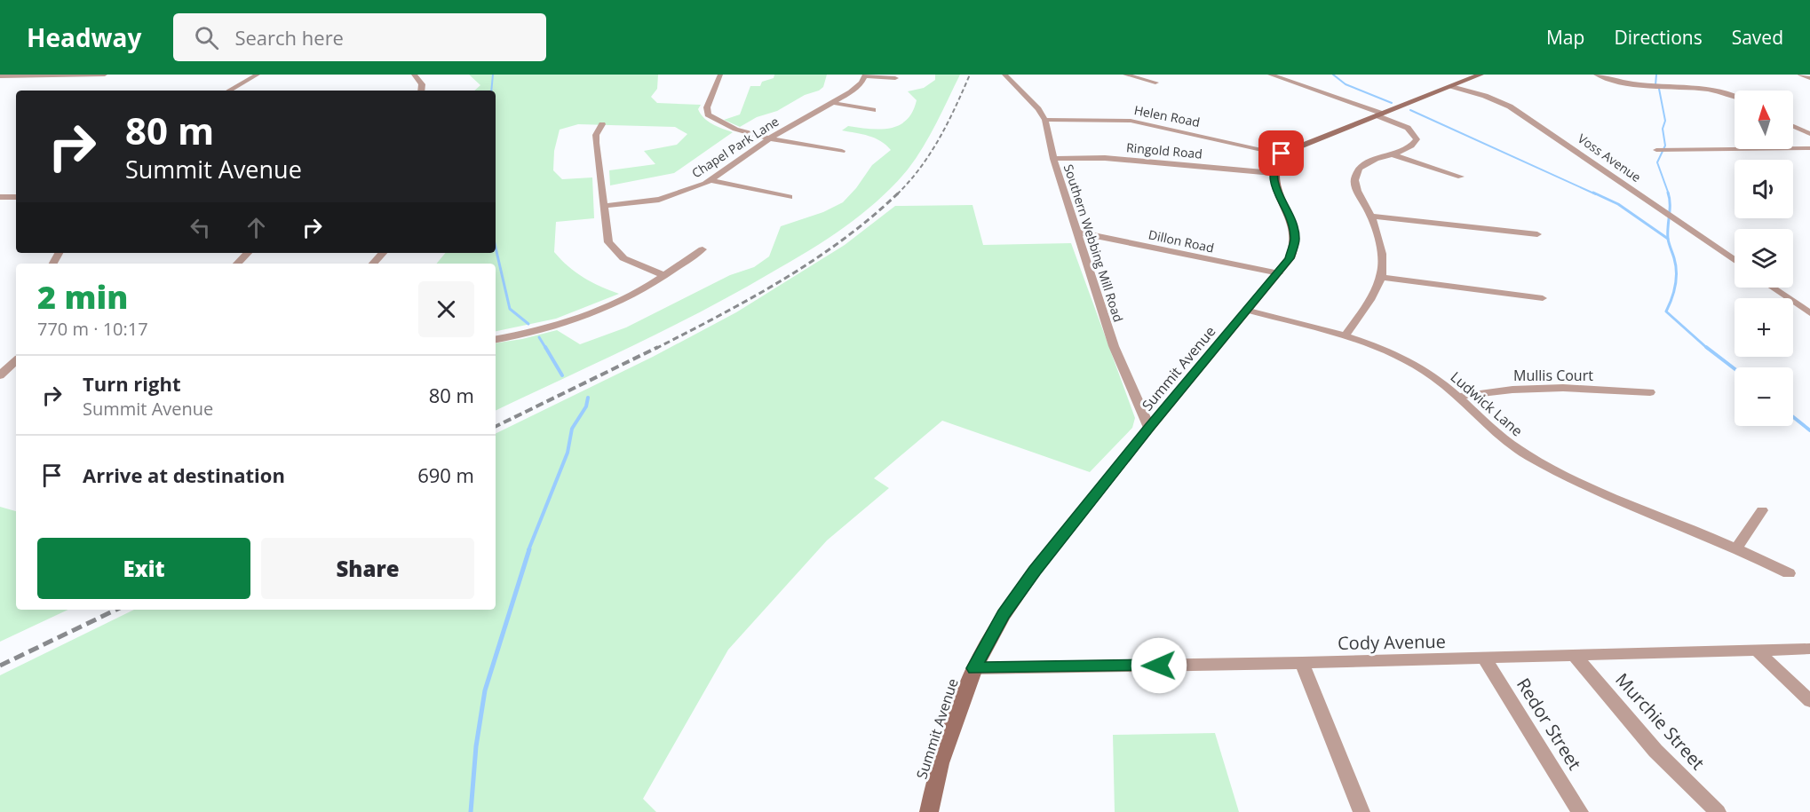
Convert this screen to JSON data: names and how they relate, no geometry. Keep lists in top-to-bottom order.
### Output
{
  "streets": {
    "main road": ["Summit Avenue"],
    "street": [
      "Helen Road",
      "Chapel Park Lane",
      "Ringold Road",
      "Voss Avenue",
      "Dillon Road",
      "Southern Webbing Mill Road",
      "Mullis Court",
      "Ludwick Lane",
      "Cody Avenue",
      "Murchie Street",
      "Redor Street"
    ]
  },
  "crossings": [
    ["Helen Road", "Southern Webbing Mill Road"],
    ["Ringold Road", "Southern Webbing Mill Road"],
    ["Ringold Road", "Summit Avenue"],
    ["Dillon Road", "Southern Webbing Mill Road"],
    ["Dillon Road", "Summit Avenue"],
    ["Southern Webbing Mill Road", "Summit Avenue"],
    ["Summit Avenue", "Ludwick Lane"],
    ["Summit Avenue", "Cody Avenue"],
    ["Mullis Court", "Ludwick Lane"],
    ["Cody Avenue", "Murchie Street"],
    ["Cody Avenue", "Redor Street"]
  ],
  "north": "top",
  "page": {
    "header": "Headway",
    "search": "Search here",
    "nav": ["Map", "Directions", "Saved"],
    "map_buttons": ["+", "−"],
    "turn": ["80 m", "Summit Avenue"],
    "heading": ["2 min", "770 m · 10:17"],
    "list": [
      {
        "name": "Turn right",
        "note": "Summit Avenue",
        "value": "80 m"
      },
      {
        "name": "Arrive at destination",
        "value": "690 m"
      }
    ],
    "buttons": ["Exit", "Share"]
  }
}
